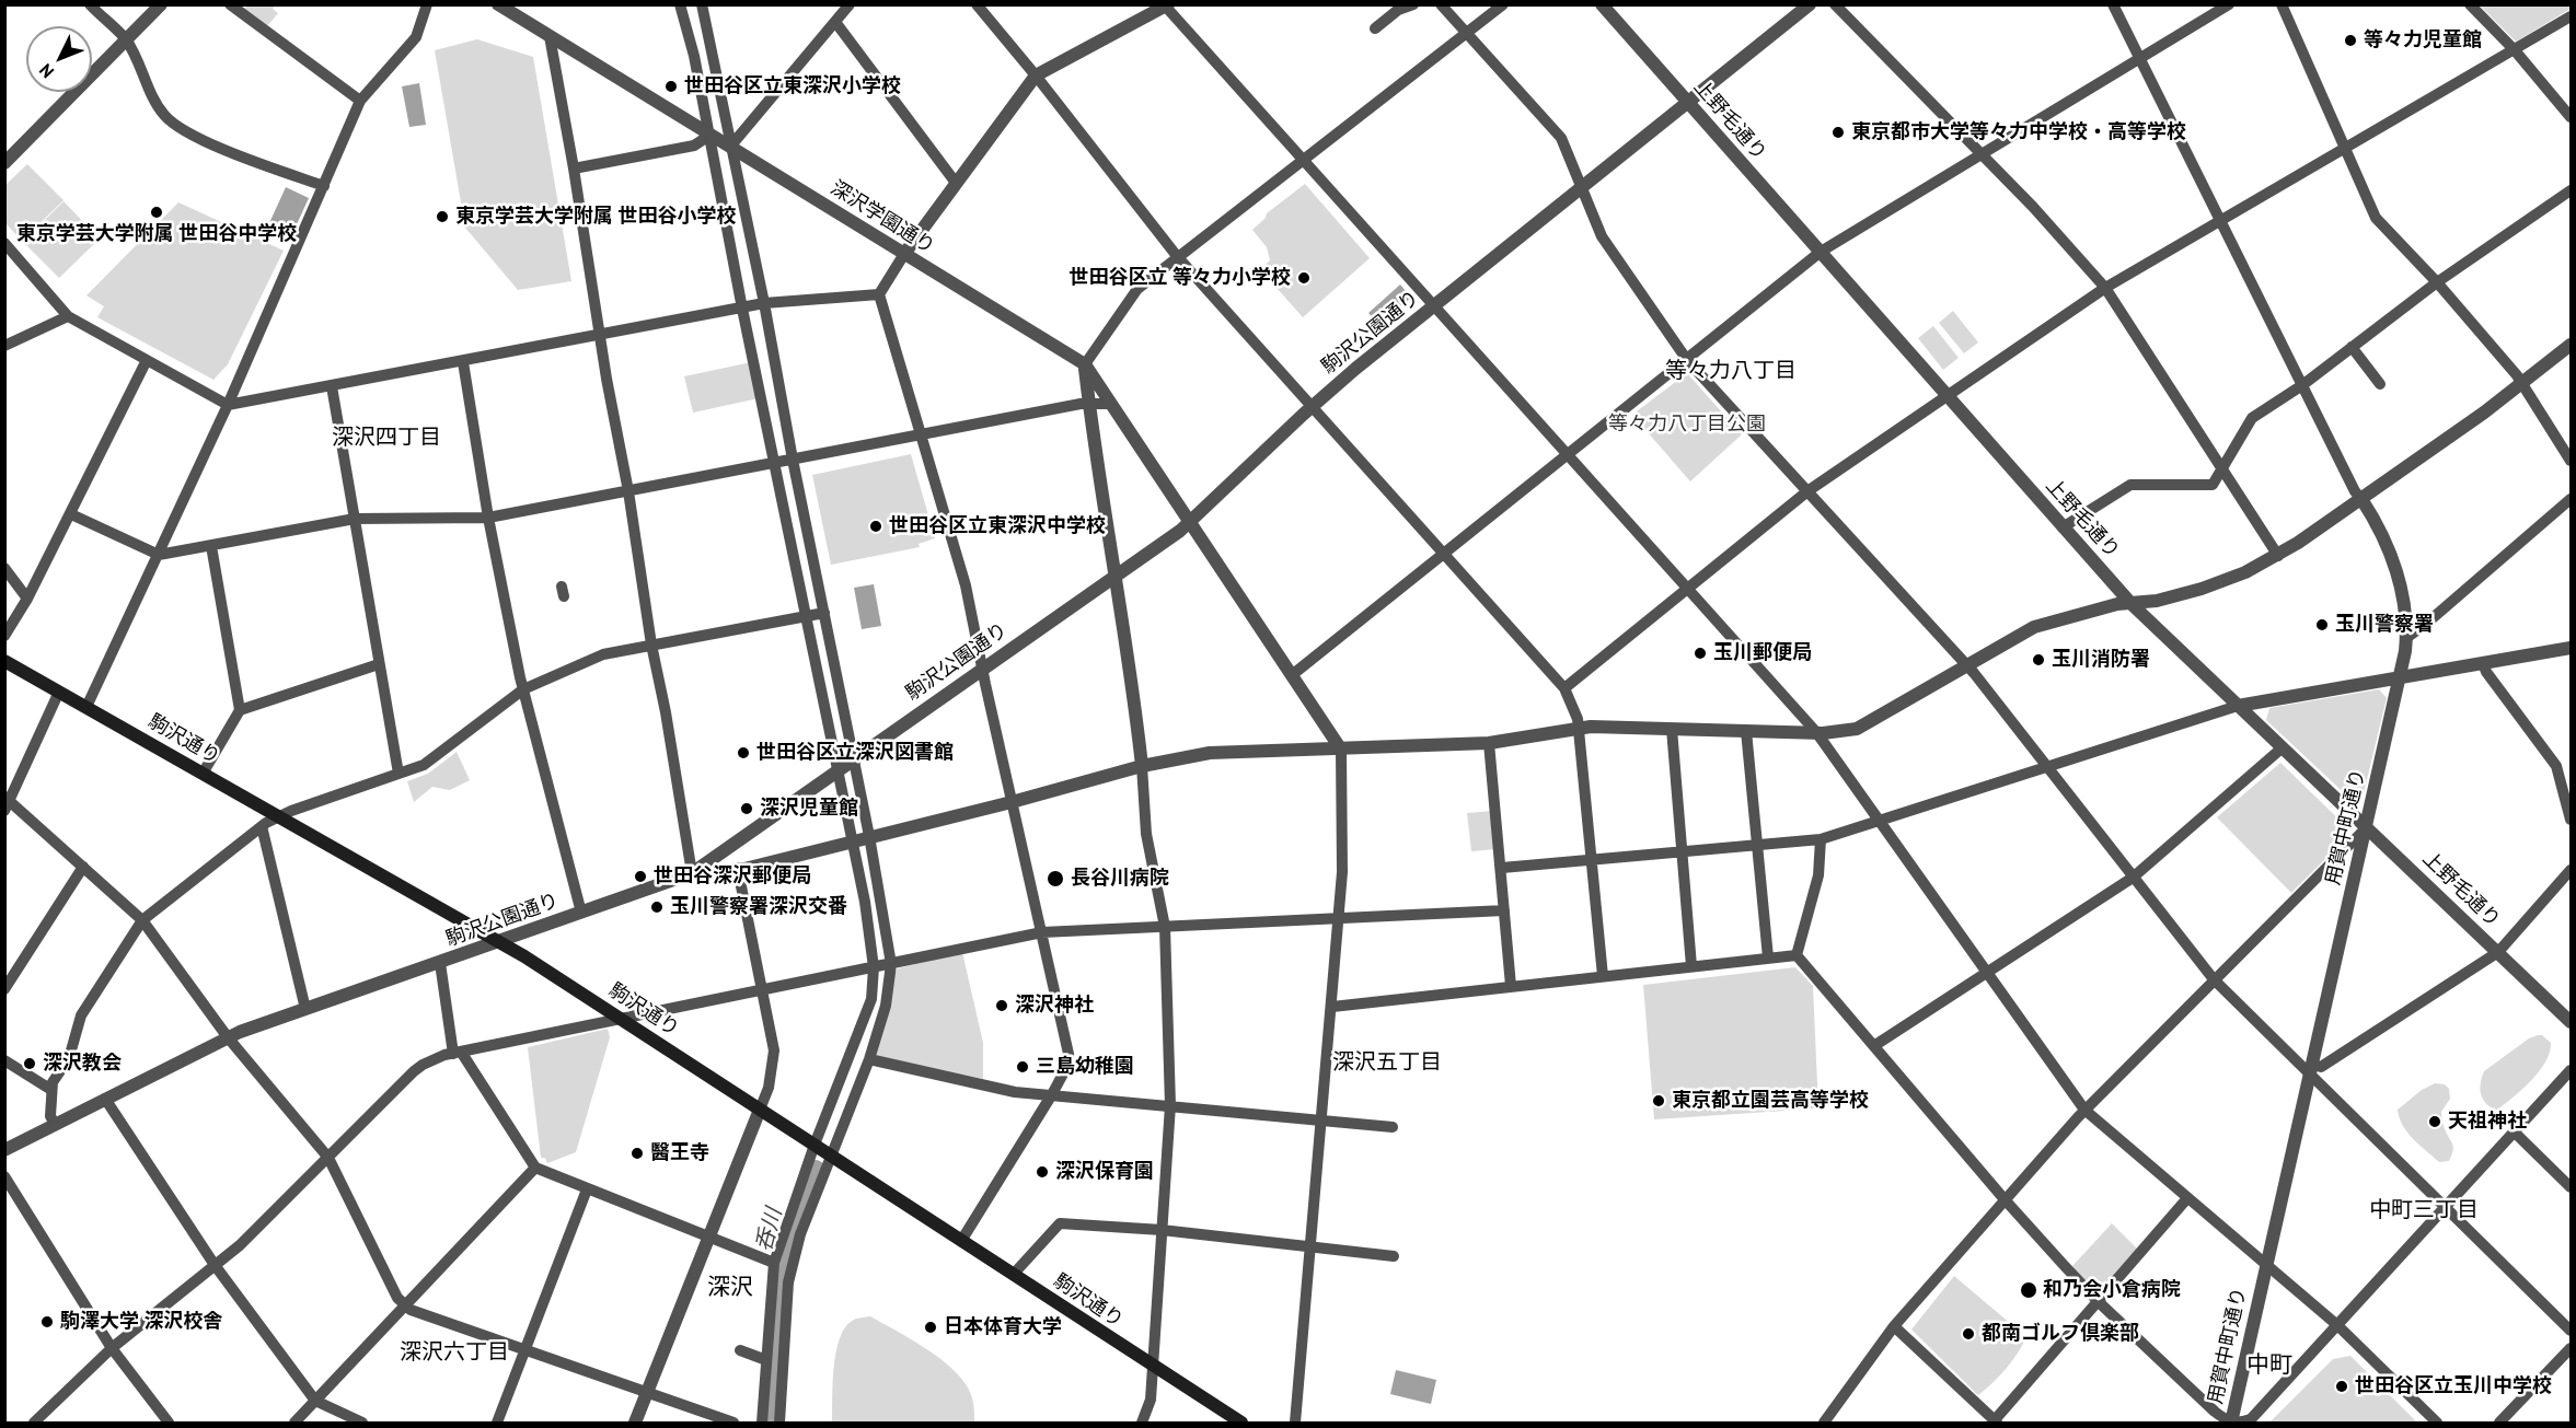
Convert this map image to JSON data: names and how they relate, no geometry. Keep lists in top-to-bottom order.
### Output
{
  "streets": {
    "main road": ["駒沢通り"],
    "street": [
      "上野毛通り",
      "深沢学園通り",
      "駒沢公園通り",
      "用賀中町通り"
    ]
  },
  "crossings": [
    ["上野毛通り", "駒沢公園通り"],
    ["上野毛通り", "用賀中町通り"],
    ["深沢学園通り", "駒沢公園通り"],
    ["駒沢公園通り", "駒沢通り"]
  ],
  "districts": [
    "等々力八丁目",
    "深沢四丁目",
    "深沢五丁目",
    "中町三丁目",
    "深沢",
    "深沢六丁目",
    "中町"
  ],
  "water": ["呑川"],
  "parks": ["等々力八丁目公園"],
  "places": [
    "等々力児童館",
    "世田谷区立東深沢小学校",
    "東京都市大学等々力中学校・高等学校",
    "東京学芸大学附属 世田谷中学校",
    "東京学芸大学附属 世田谷小学校",
    "世田谷区立 等々力小学校",
    "世田谷区立東深沢中学校",
    "玉川警察署",
    "玉川郵便局",
    "玉川消防署",
    "世田谷区立深沢図書館",
    "深沢児童館",
    "世田谷深沢郵便局",
    "長谷川病院",
    "玉川警察署深沢交番",
    "深沢神社",
    "深沢教会",
    "三島幼稚園",
    "東京都立園芸高等学校",
    "天祖神社",
    "醫王寺",
    "深沢保育園",
    "和乃会小倉病院",
    "駒澤大学 深沢校舎",
    "日本体育大学",
    "都南ゴルフ倶楽部",
    "世田谷区立玉川中学校"
  ],
  "north": "bottom left"
}
